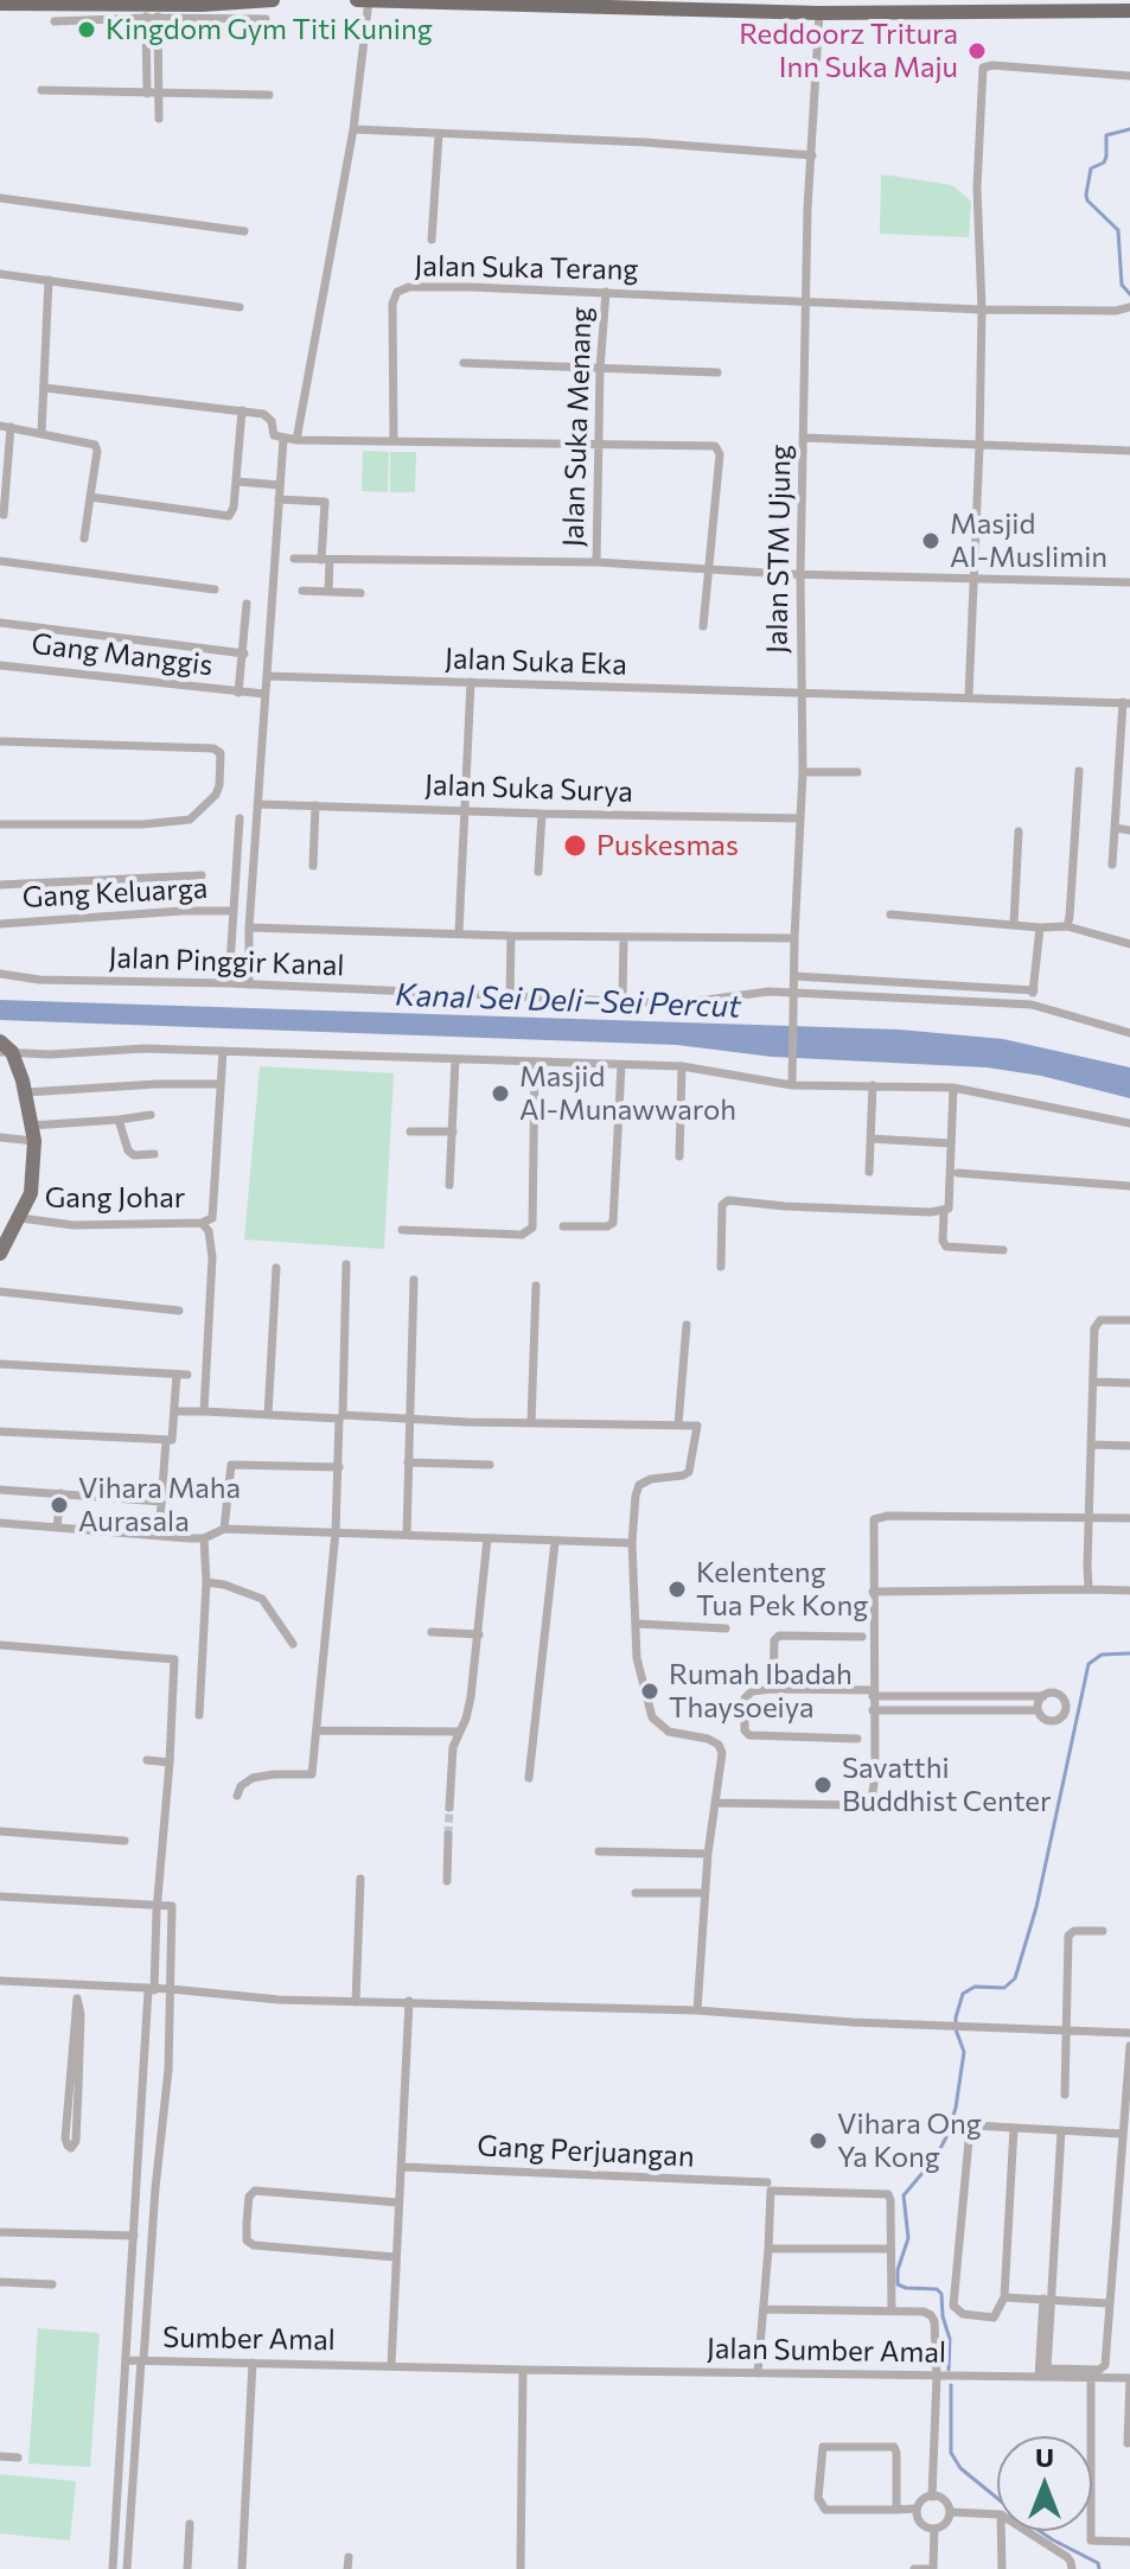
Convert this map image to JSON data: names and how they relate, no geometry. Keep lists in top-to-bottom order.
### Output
{
  "streets": {
    "street": [
      "Jalan Suka Terang",
      "Jalan Suka Menang",
      "Jalan STM Ujung",
      "Gang Manggis",
      "Jalan Suka Eka",
      "Jalan Suka Surya",
      "Gang Keluarga",
      "Jalan Pinggir Kanal",
      "Gang Johar",
      "Gang Perjuangan",
      "Sumber Amal",
      "Jalan Sumber Amal"
    ]
  },
  "crossings": [
    ["Jalan Suka Terang", "Jalan Suka Menang"],
    ["Jalan Suka Terang", "Jalan STM Ujung"],
    ["Jalan STM Ujung", "Jalan Suka Eka"],
    ["Jalan STM Ujung", "Jalan Suka Surya"],
    ["Jalan STM Ujung", "Jalan Pinggir Kanal"],
    ["Sumber Amal", "Jalan Sumber Amal"]
  ],
  "water": ["Kanal Sei Deli–Sei Percut"],
  "places": [
    "Kingdom Gym Titi Kuning",
    "Reddoorz Tritura Inn Suka Maju",
    "Masjid Al-Muslimin",
    "Puskesmas",
    "Masjid Al-Munawwaroh",
    "Vihara Maha Aurasala",
    "Kelenteng Tua Pek Kong",
    "Rumah Ibadah Thaysoeiya",
    "Savatthi Buddhist Center",
    "Vihara Ong Ya Kong"
  ],
  "north": "top"
}
